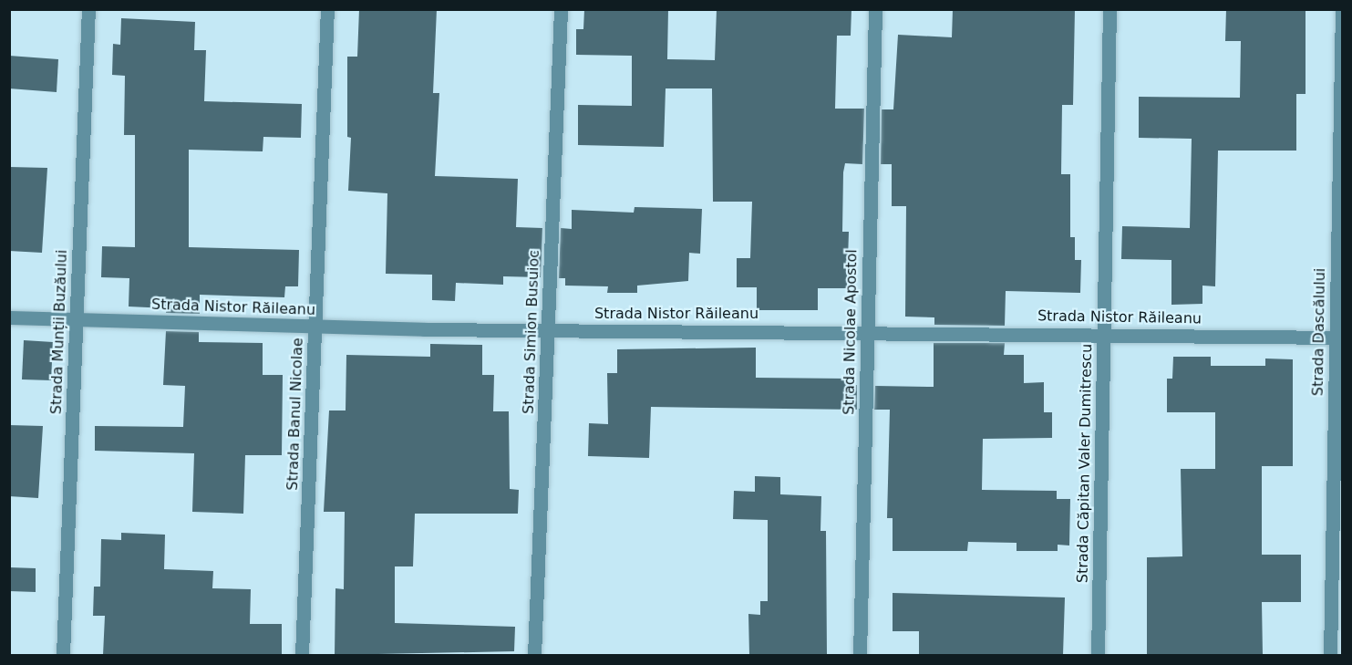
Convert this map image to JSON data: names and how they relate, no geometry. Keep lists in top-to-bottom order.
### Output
{
  "streets": {
    "street": [
      "Strada Nistor Răileanu",
      "Strada Munții Buzăului",
      "Strada Simion Busuioc",
      "Strada Nicolae Apostol",
      "Strada Dascălului",
      "Strada Banul Nicolae",
      "Strada Căpitan Valer Dumitrescu"
    ]
  },
  "crossings": [
    ["Strada Nistor Răileanu", "Strada Munții Buzăului"],
    ["Strada Nistor Răileanu", "Strada Simion Busuioc"],
    ["Strada Nistor Răileanu", "Strada Nicolae Apostol"],
    ["Strada Nistor Răileanu", "Strada Dascălului"],
    ["Strada Nistor Răileanu", "Strada Banul Nicolae"],
    ["Strada Nistor Răileanu", "Strada Căpitan Valer Dumitrescu"]
  ]
}
